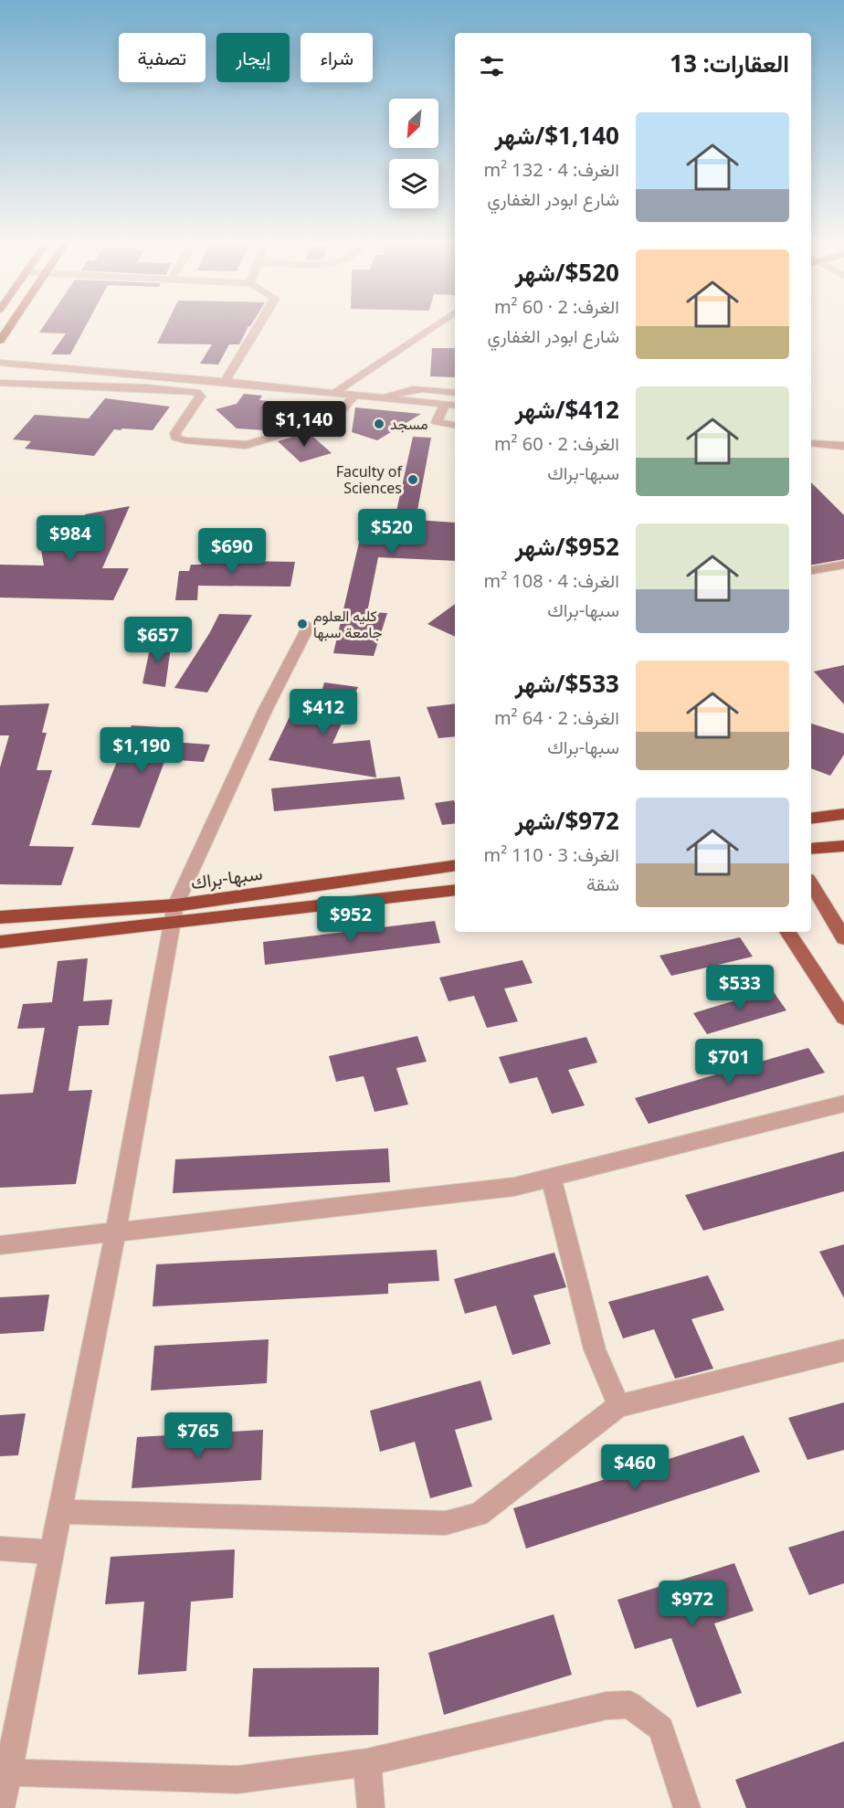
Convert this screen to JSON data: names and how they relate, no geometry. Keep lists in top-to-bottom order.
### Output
{
  "streets": {
    "highway": ["سبها-براك"]
  },
  "places": ["مسجد", "Faculty of Sciences", "كليه العلوم جامعة سبها"],
  "north": "bottom left",
  "page": {
    "chip": ["شراء", "إيجار", "تصفية"],
    "heading": "العقارات: 13",
    "list": [
      {
        "name": "$1,140/شهر",
        "note": "الغرف: 4 · 132 m² · شارع ابودر الغفاري"
      },
      {
        "name": "$520/شهر",
        "note": "الغرف: 2 · 60 m² · شارع ابودر الغفاري"
      },
      {
        "name": "$412/شهر",
        "note": "الغرف: 2 · 60 m² · سبها-براك"
      },
      {
        "name": "$952/شهر",
        "note": "الغرف: 4 · 108 m² · سبها-براك"
      },
      {
        "name": "$533/شهر",
        "note": "الغرف: 2 · 64 m² · سبها-براك"
      },
      {
        "name": "$972/شهر",
        "note": "الغرف: 3 · 110 m² · شقة"
      }
    ],
    "price": [
      "$1,140",
      "$520",
      "$984",
      "$690",
      "$657",
      "$412",
      "$1,190",
      "$952",
      "$533",
      "$701",
      "$765",
      "$460",
      "$972"
    ]
  }
}
